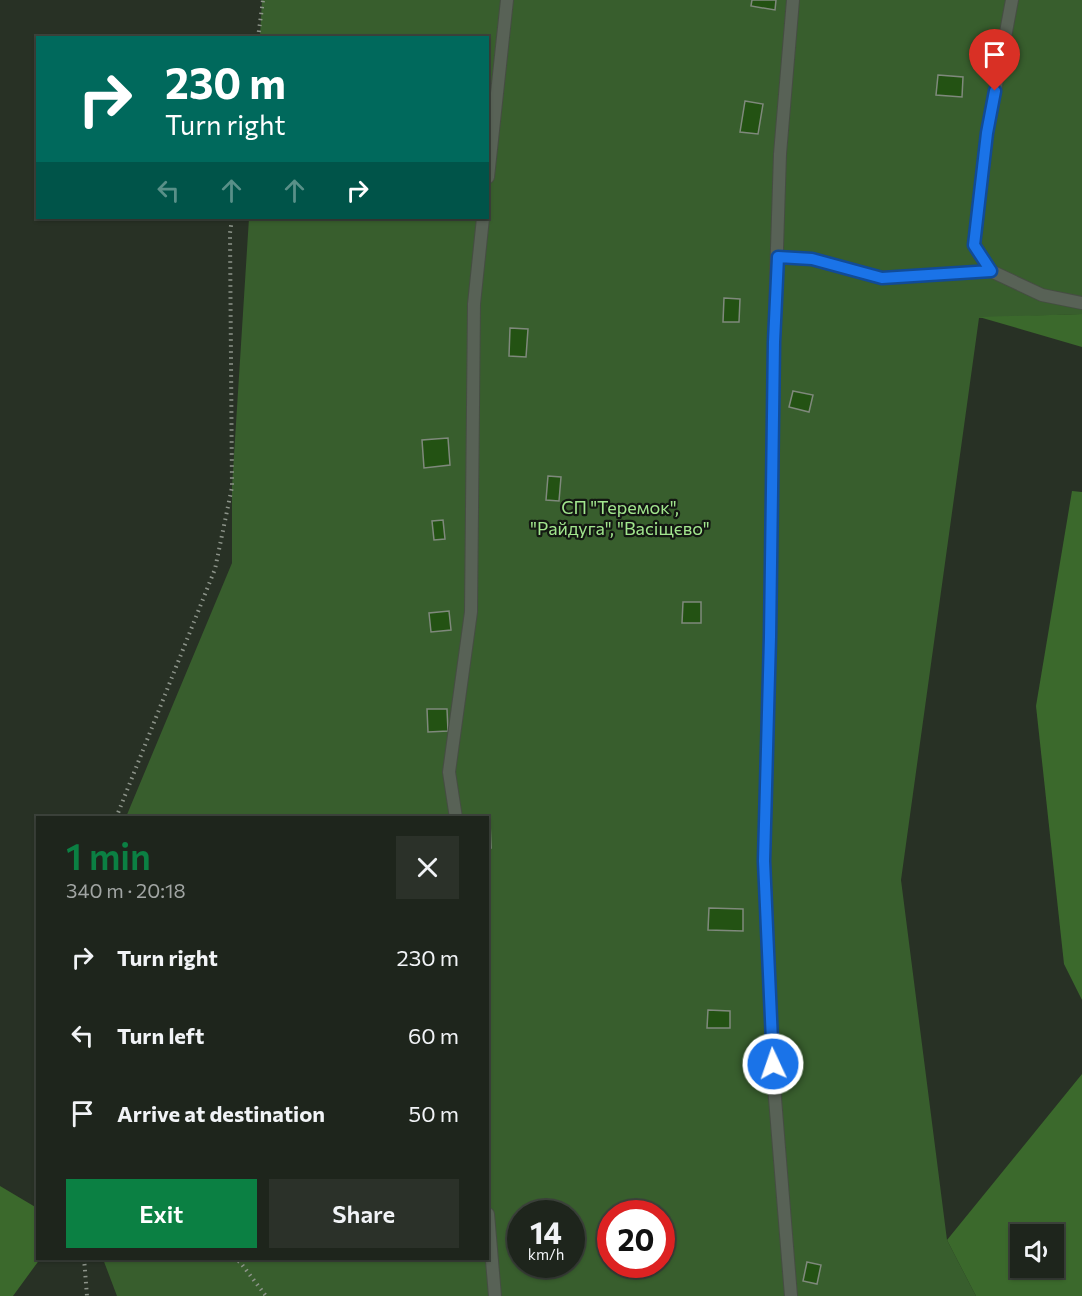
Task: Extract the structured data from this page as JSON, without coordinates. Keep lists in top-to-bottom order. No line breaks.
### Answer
{"parks":["СП \"Теремок\", \"Райдуга\", \"Васіщєво\""],"page":{"turn":["230 m","Turn right"],"heading":["1 min","340 m · 20:18"],"list":[{"name":"Turn right","value":"230 m"},{"name":"Turn left","value":"60 m"},{"name":"Arrive at destination","value":"50 m"}],"buttons":["Exit","Share"],"speed":"14 km/h","limit":"20"}}
